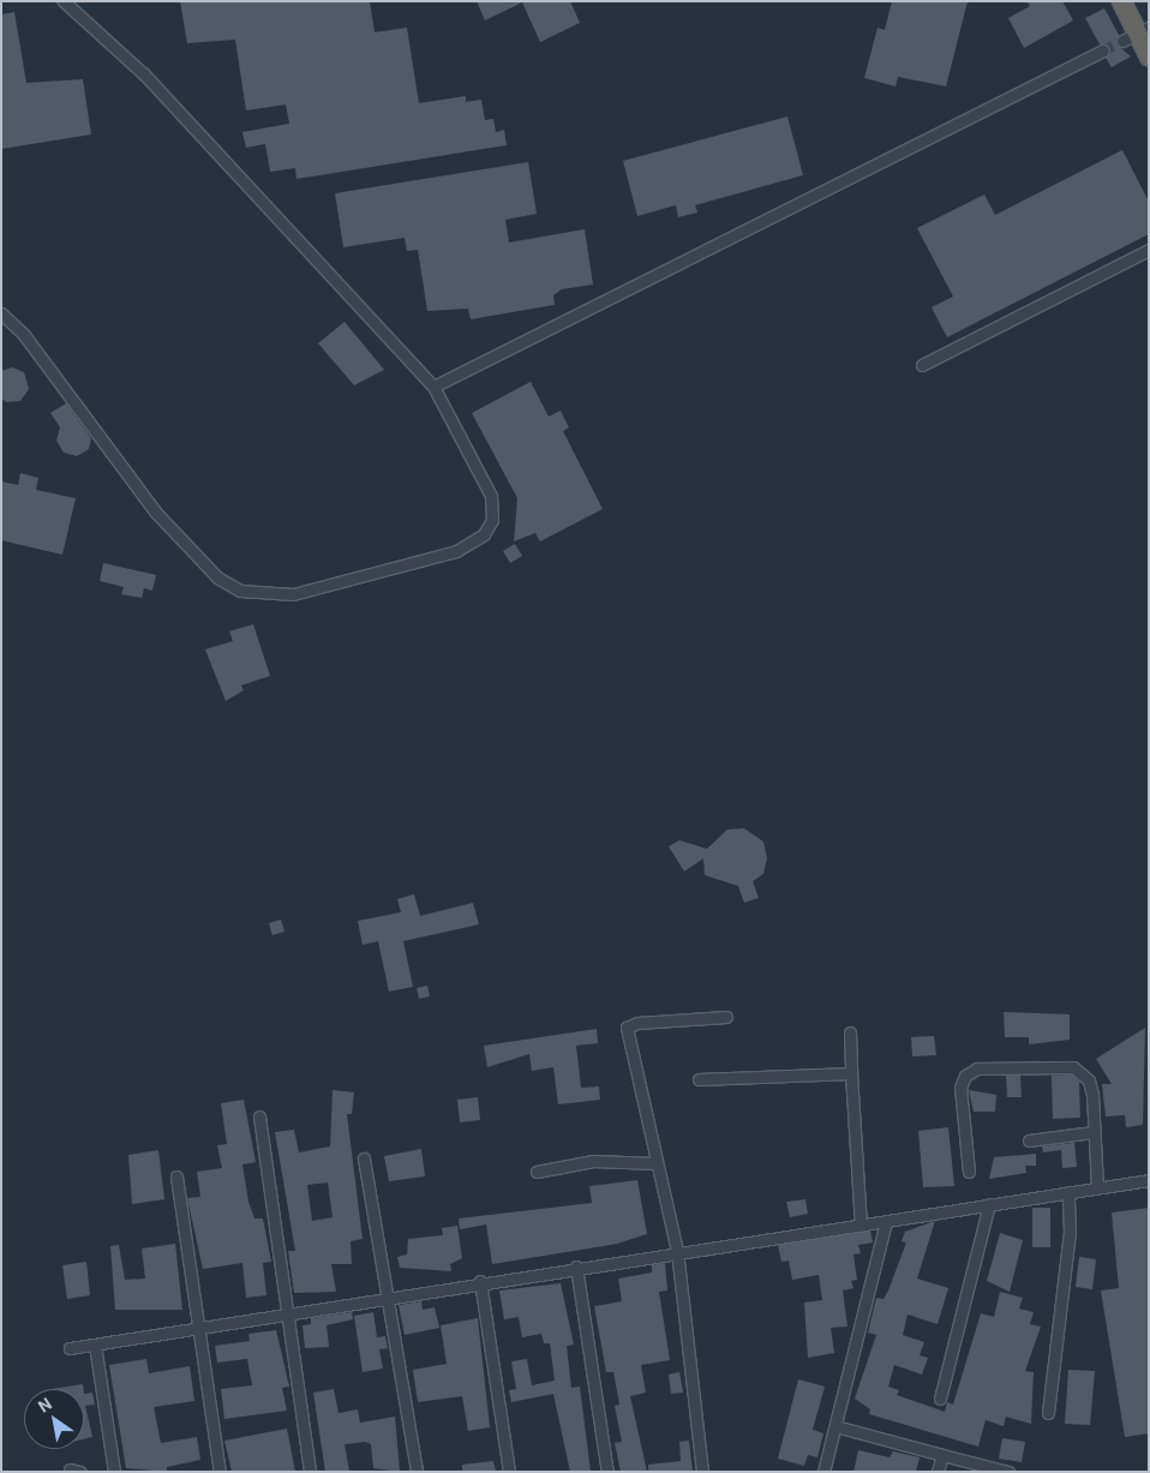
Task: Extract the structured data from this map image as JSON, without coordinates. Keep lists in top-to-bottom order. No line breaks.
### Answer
{"north":"top left"}
